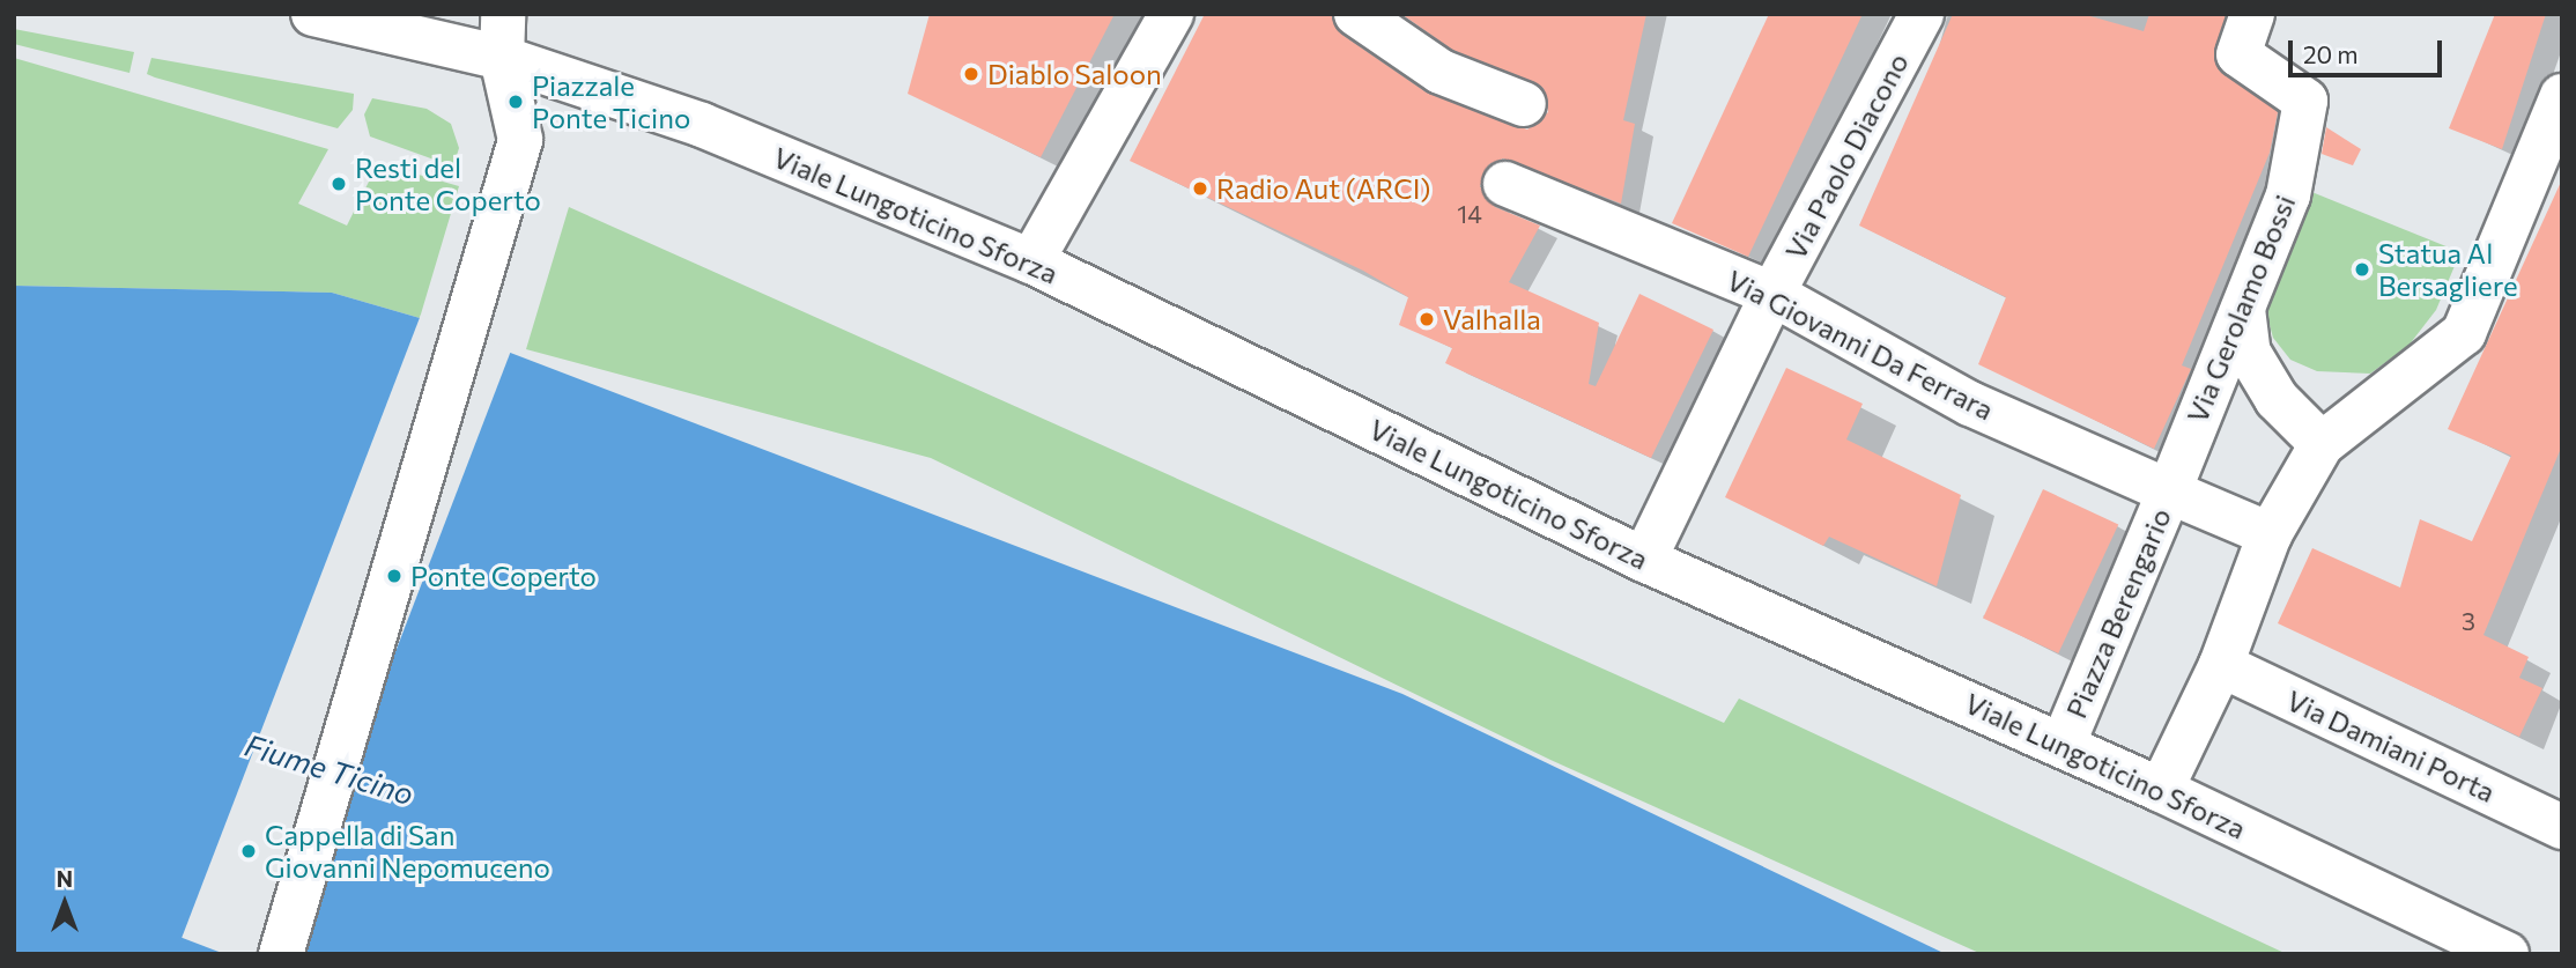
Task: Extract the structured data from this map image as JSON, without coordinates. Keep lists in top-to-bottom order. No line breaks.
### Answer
{"streets":{"street":["Via Paolo Diacono","Viale Lungoticino Sforza","Via Gerolamo Bossi","Via Giovanni Da Ferrara","Piazza Berengario","Via Damiani Porta"]},"crossings":[["Via Paolo Diacono","Viale Lungoticino Sforza"],["Via Paolo Diacono","Via Giovanni Da Ferrara"],["Viale Lungoticino Sforza","Piazza Berengario"],["Via Gerolamo Bossi","Via Giovanni Da Ferrara"],["Via Gerolamo Bossi","Piazza Berengario"],["Via Giovanni Da Ferrara","Piazza Berengario"]],"water":["Fiume Ticino"],"places":["Diablo Saloon","Piazzale Ponte Ticino","Resti del Ponte Coperto","Radio Aut (ARCI)","Statua Al Bersagliere","Valhalla","Ponte Coperto","Cappella di San Giovanni Nepomuceno"],"house_numbers":["14","3"],"scale_bar":"20 m","north":"top"}
